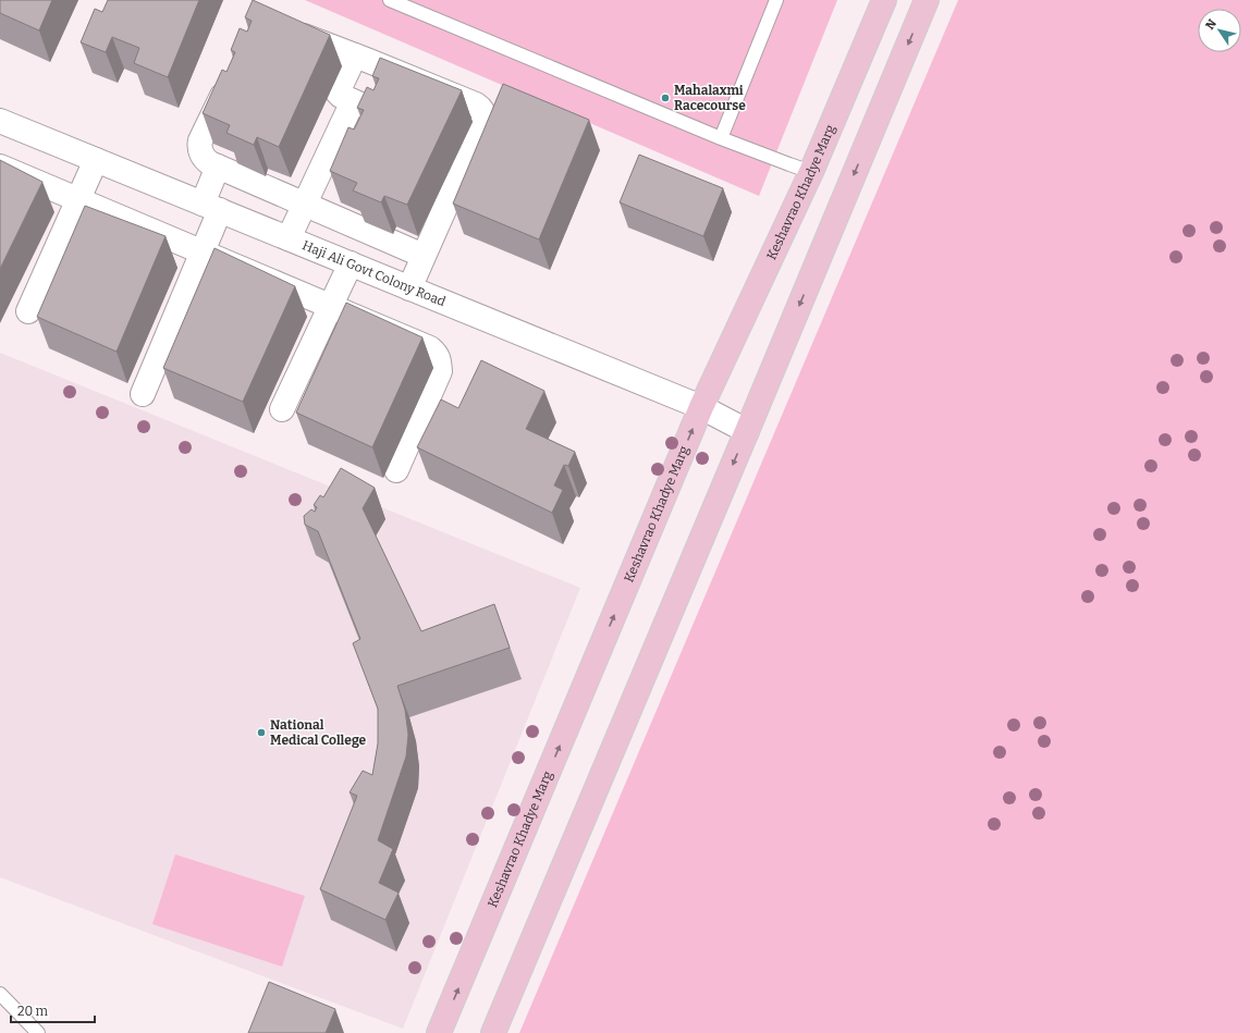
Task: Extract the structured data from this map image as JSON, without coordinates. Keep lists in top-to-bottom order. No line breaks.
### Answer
{"streets":{"main road":["Keshavrao Khadye Marg"],"street":["Haji Ali Govt Colony Road"]},"crossings":[["Keshavrao Khadye Marg","Haji Ali Govt Colony Road"]],"places":["Mahalaxmi Racecourse","National Medical College"],"scale_bar":"20 m","north":"top left"}
